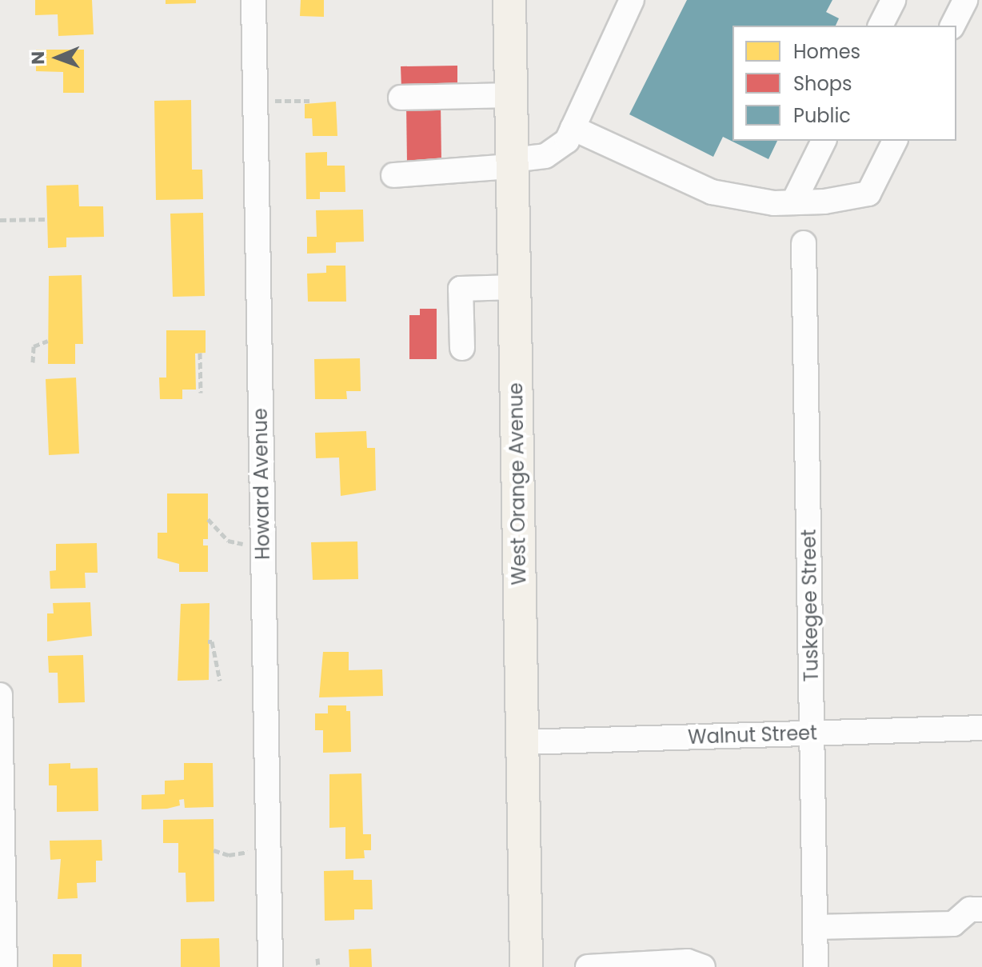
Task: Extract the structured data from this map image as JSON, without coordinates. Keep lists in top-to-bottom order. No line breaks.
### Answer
{"streets":{"main road":["West Orange Avenue"],"street":["Howard Avenue","Tuskegee Street","Walnut Street"]},"crossings":[["West Orange Avenue","Walnut Street"],["Tuskegee Street","Walnut Street"]],"legend":["Homes","Shops","Public"],"north":"left"}
